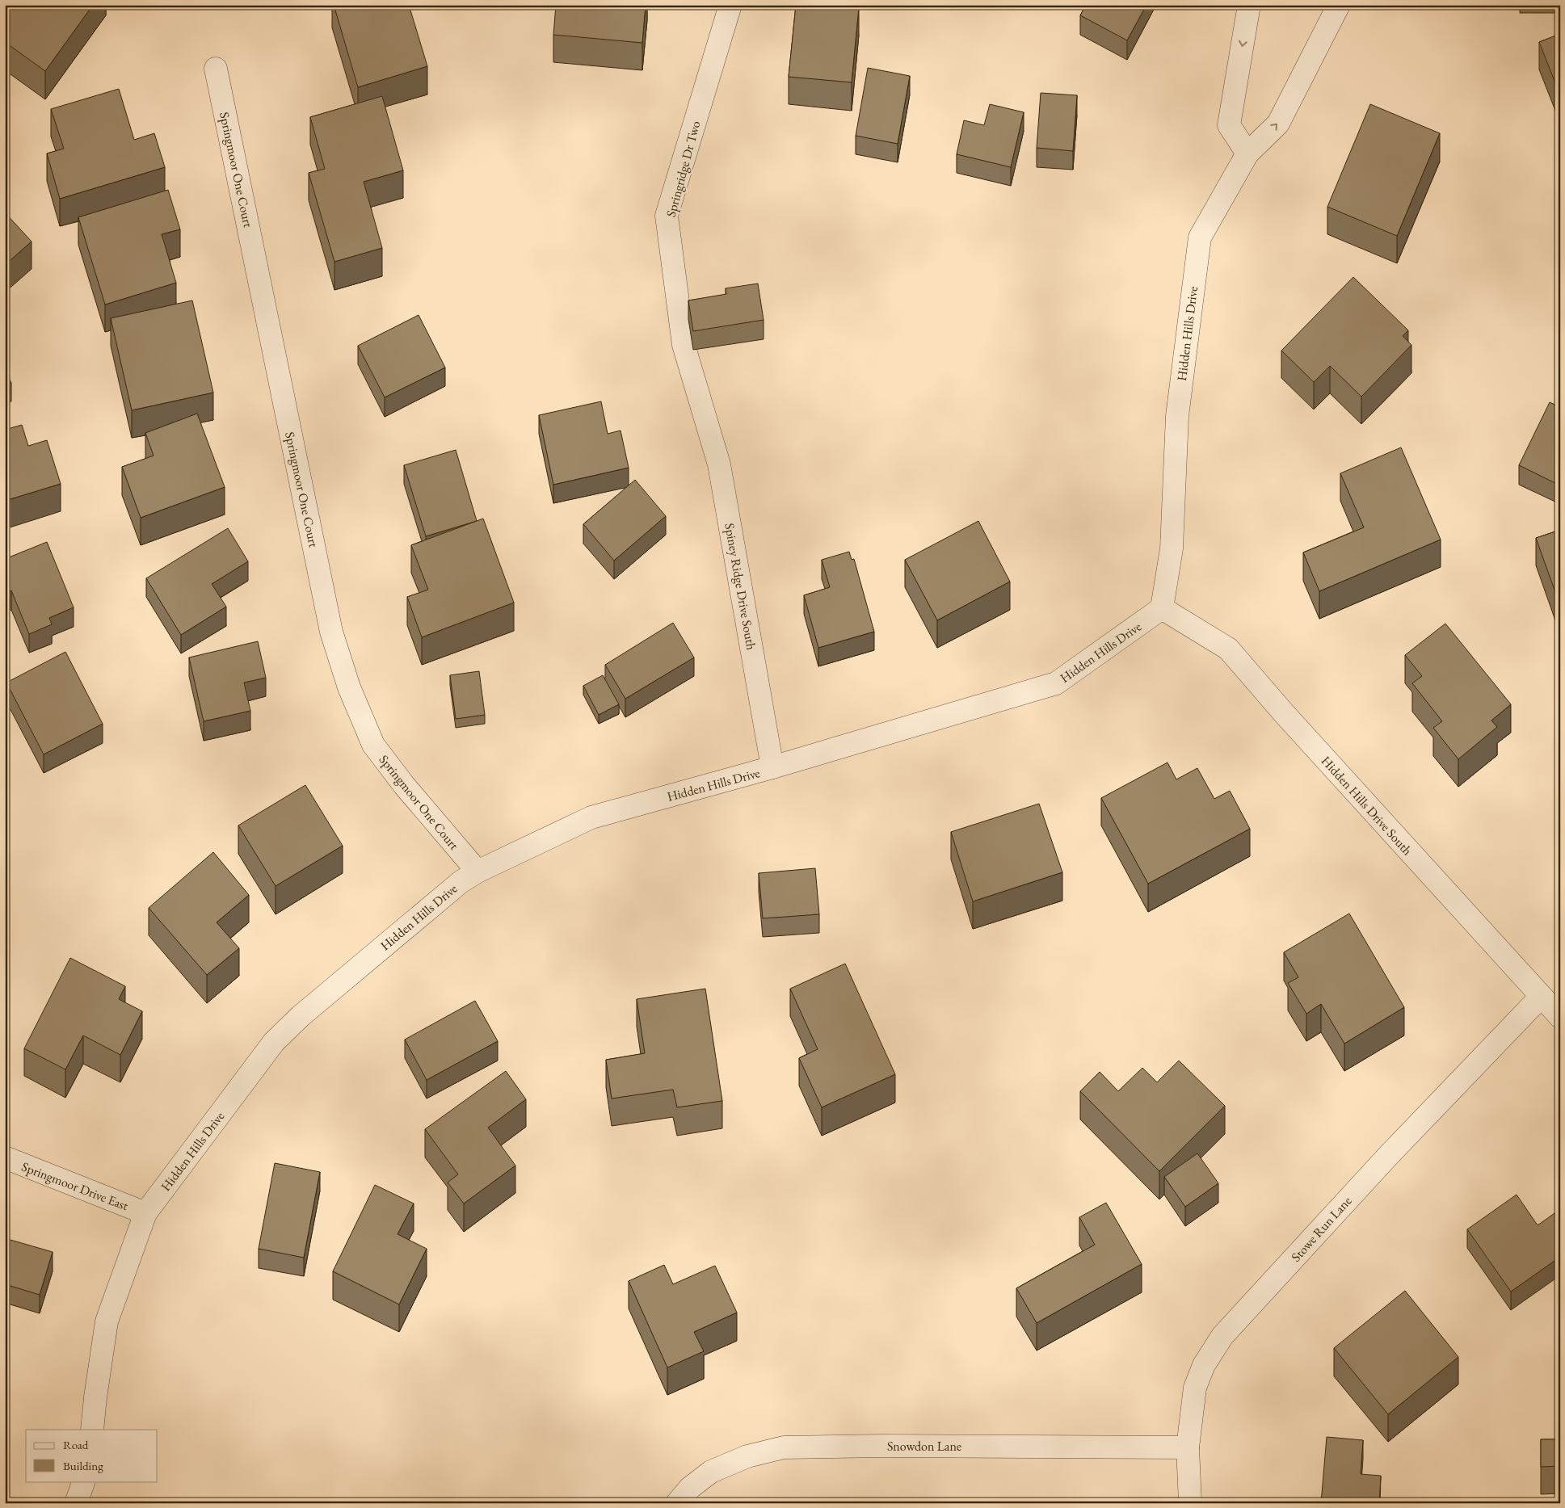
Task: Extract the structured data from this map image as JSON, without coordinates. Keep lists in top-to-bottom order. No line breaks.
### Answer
{"streets":{"street":["Springridge Dr Two","Springmoor One Court","Hidden Hills Drive","Spiney Ridge Drive South","Hidden Hills Drive South","Springmoor Drive East","Stowe Run Lane","Snowdon Lane"]},"crossings":[["Springridge Dr Two","Spiney Ridge Drive South"],["Springmoor One Court","Hidden Hills Drive"],["Hidden Hills Drive","Spiney Ridge Drive South"],["Hidden Hills Drive","Hidden Hills Drive South"],["Hidden Hills Drive","Springmoor Drive East"],["Hidden Hills Drive South","Stowe Run Lane"],["Stowe Run Lane","Snowdon Lane"]],"legend":["Road","Building"]}
